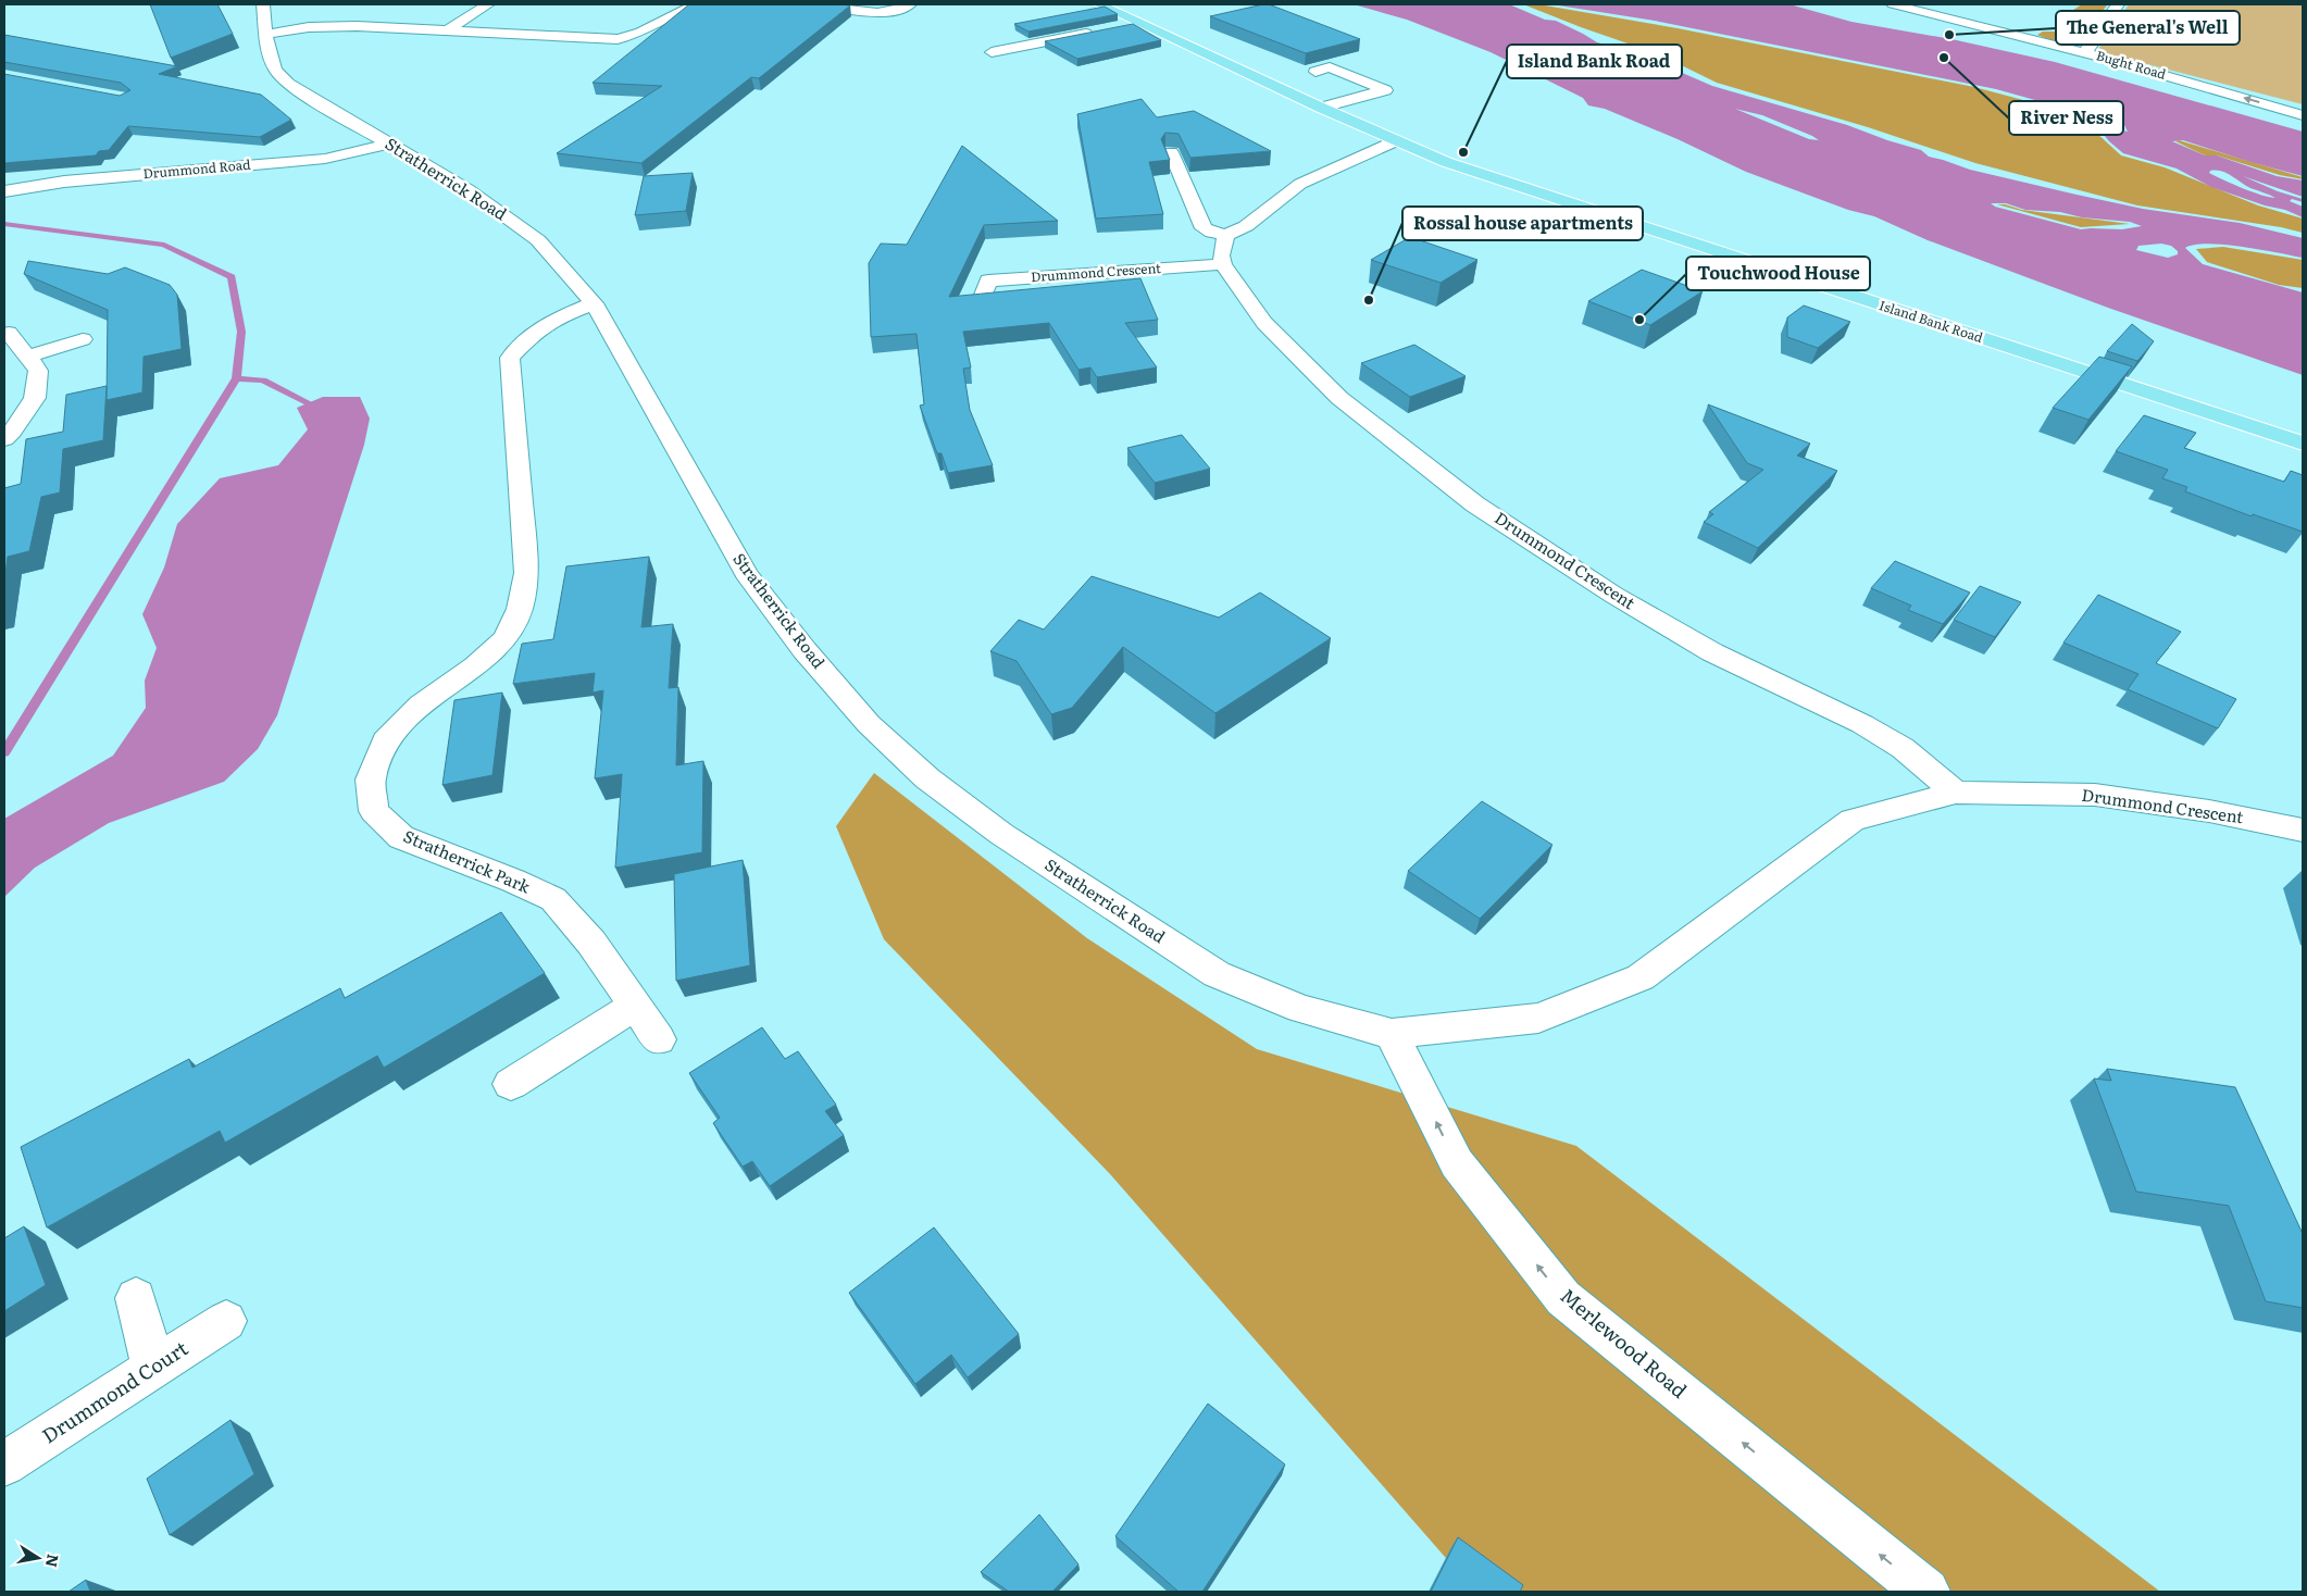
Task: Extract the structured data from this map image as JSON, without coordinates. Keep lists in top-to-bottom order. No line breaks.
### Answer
{"streets":{"main road":["Island Bank Road"],"street":["Bught Road","Drummond Road","Stratherrick Road","Drummond Crescent","Stratherrick Park","Merlewood Road","Drummond Court"]},"crossings":[["Drummond Road","Stratherrick Road"],["Stratherrick Road","Drummond Crescent"],["Stratherrick Road","Stratherrick Park"],["Stratherrick Road","Merlewood Road"],["Drummond Crescent","Merlewood Road"]],"one_way":["Bught Road","Merlewood Road"],"places":["The General's Well","River Ness","Island Bank Road","Rossal house apartments","Touchwood House"],"north":"right"}
